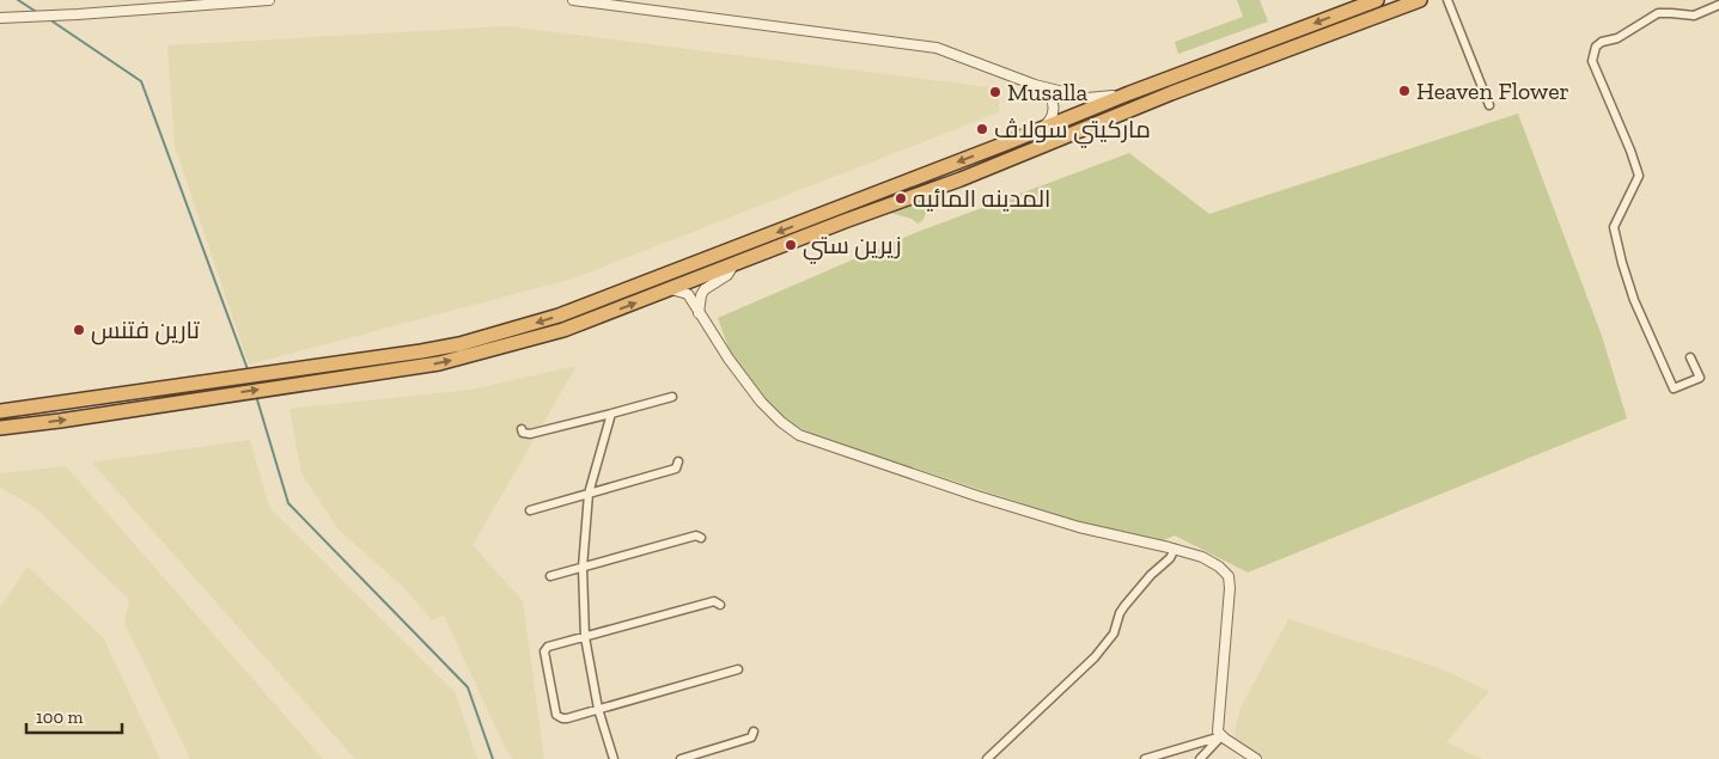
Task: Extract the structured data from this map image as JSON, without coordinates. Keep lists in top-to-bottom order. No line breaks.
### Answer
{"places":["Heaven Flower","Musalla","ماركيتي سولاڤ","المدينه المائيه","زيرين ستي","تارين فتنس"],"scale_bar":"100 m"}
